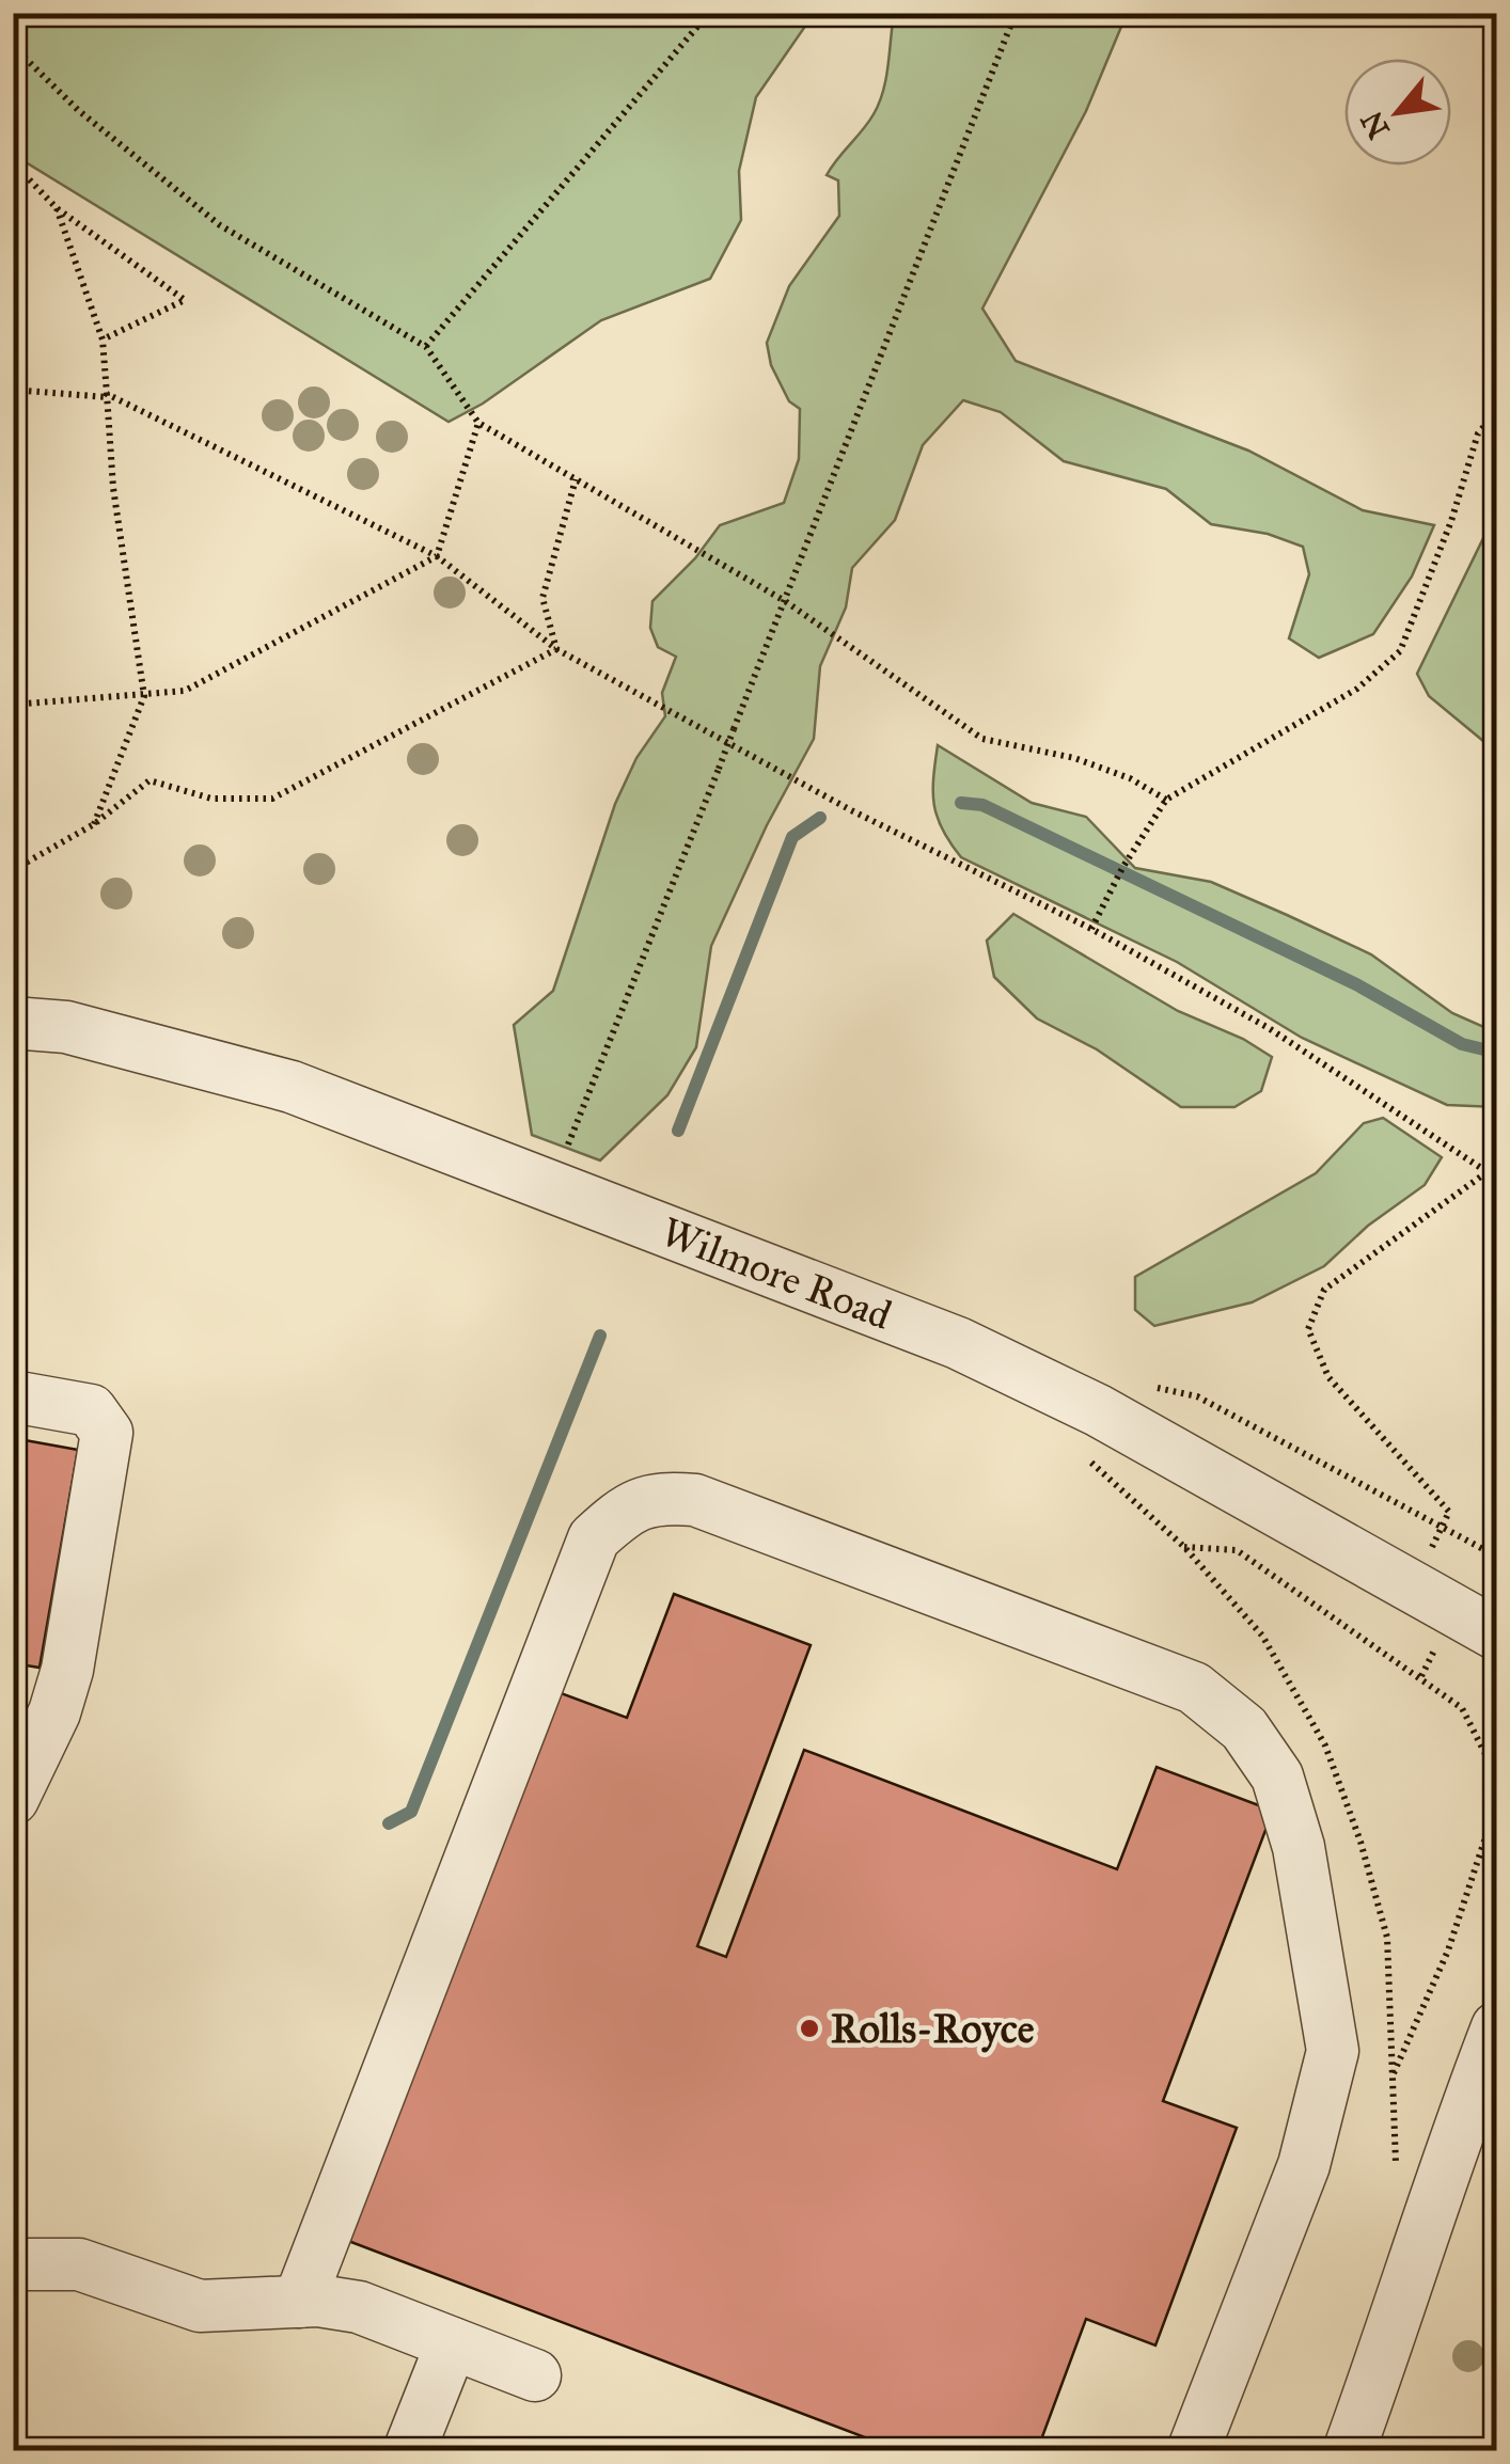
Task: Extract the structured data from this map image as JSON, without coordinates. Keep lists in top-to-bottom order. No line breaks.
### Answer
{"streets":{"street":["Wilmore Road"]},"places":["Rolls-Royce"],"north":"bottom left"}
